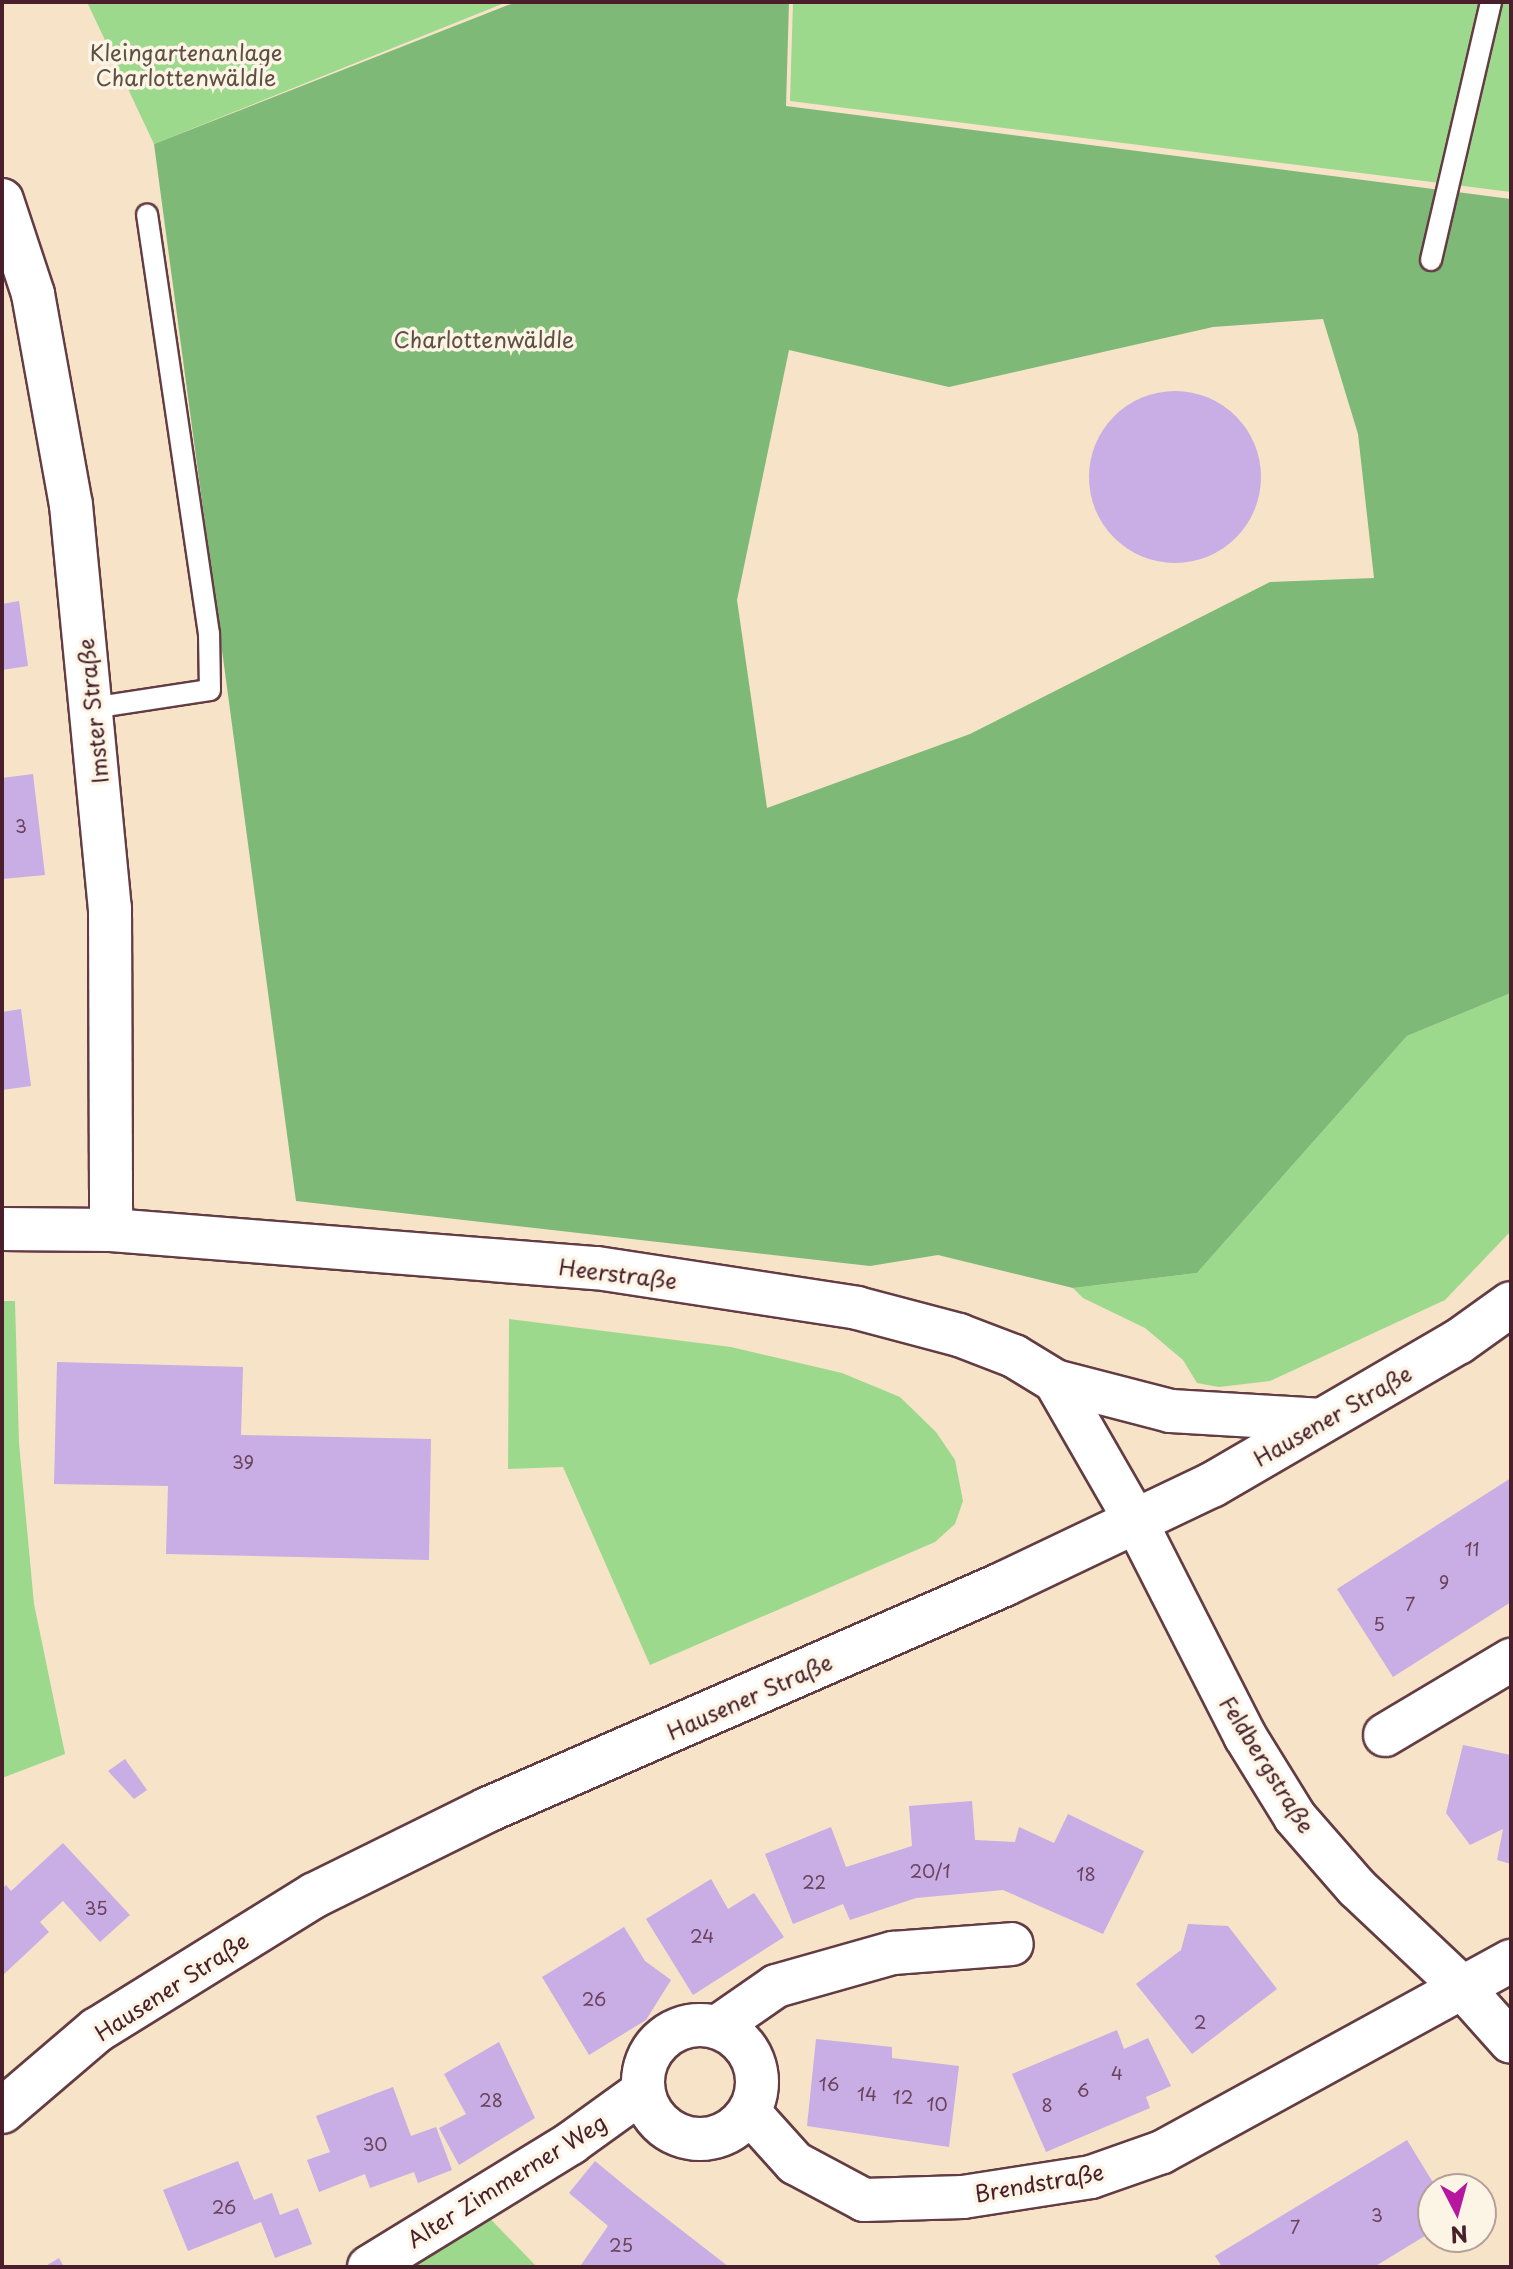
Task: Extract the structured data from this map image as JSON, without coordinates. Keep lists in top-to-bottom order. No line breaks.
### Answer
{"streets":{"main road":["Hausener Straße"],"street":["Imster Straße","Heerstraße","Feldbergstraße","Alter Zimmerner Weg","Brendstraße"]},"crossings":[["Imster Straße","Heerstraße"],["Heerstraße","Hausener Straße"],["Heerstraße","Feldbergstraße"],["Hausener Straße","Feldbergstraße"],["Feldbergstraße","Brendstraße"],["Alter Zimmerner Weg","Brendstraße"]],"parks":["Kleingartenanlage Charlottenwäldle","Charlottenwäldle"],"house_numbers":["3","39","11","9","7","5","20/1","18","22","35","24","26","2","4","16","6","14","12","28","10","8","30","26","3","7","25"],"north":"bottom"}
